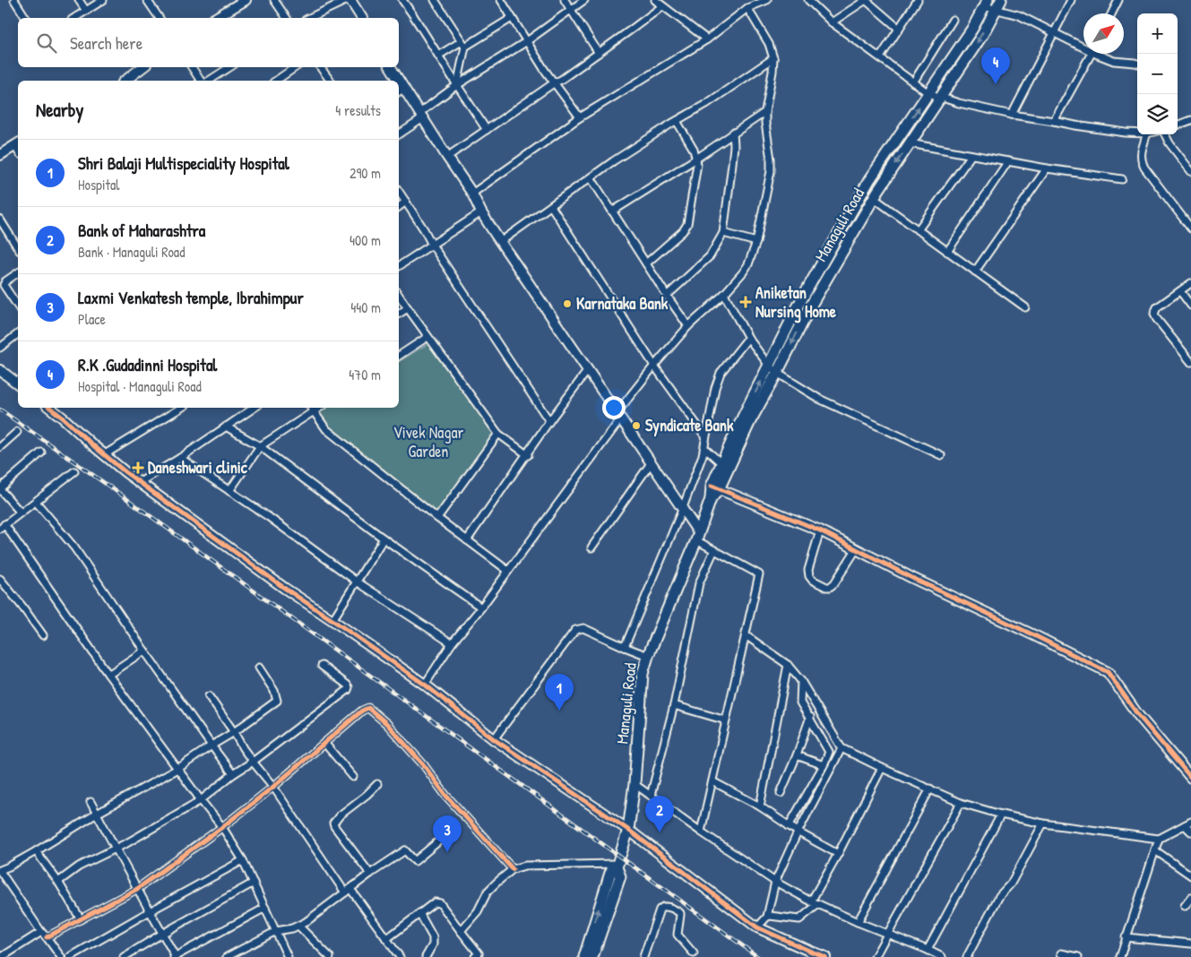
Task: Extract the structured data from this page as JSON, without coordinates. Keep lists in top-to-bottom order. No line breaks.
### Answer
{"streets":{"main road":["Managuli Road"]},"parks":["Vivek Nagar Garden"],"places":{"health":["Aniketan Nursing Home","Daneshwari clinic"],"other":["Karnataka Bank","Syndicate Bank"]},"north":"top right","page":{"map_buttons":["+","−"],"search":"Search here","pins":["4","1","2","3"],"heading":["Nearby","4 results"],"list":[{"mark":"1","name":"Shri Balaji Multispeciality Hospital","note":"Hospital","value":"290 m"},{"mark":"2","name":"Bank of Maharashtra","note":"Bank · Managuli Road","value":"400 m"},{"mark":"3","name":"Laxmi Venkatesh temple, Ibrahimpur","note":"Place","value":"440 m"},{"mark":"4","name":"R.K .Gudadinni Hospital","note":"Hospital · Managuli Road","value":"470 m"}]}}
